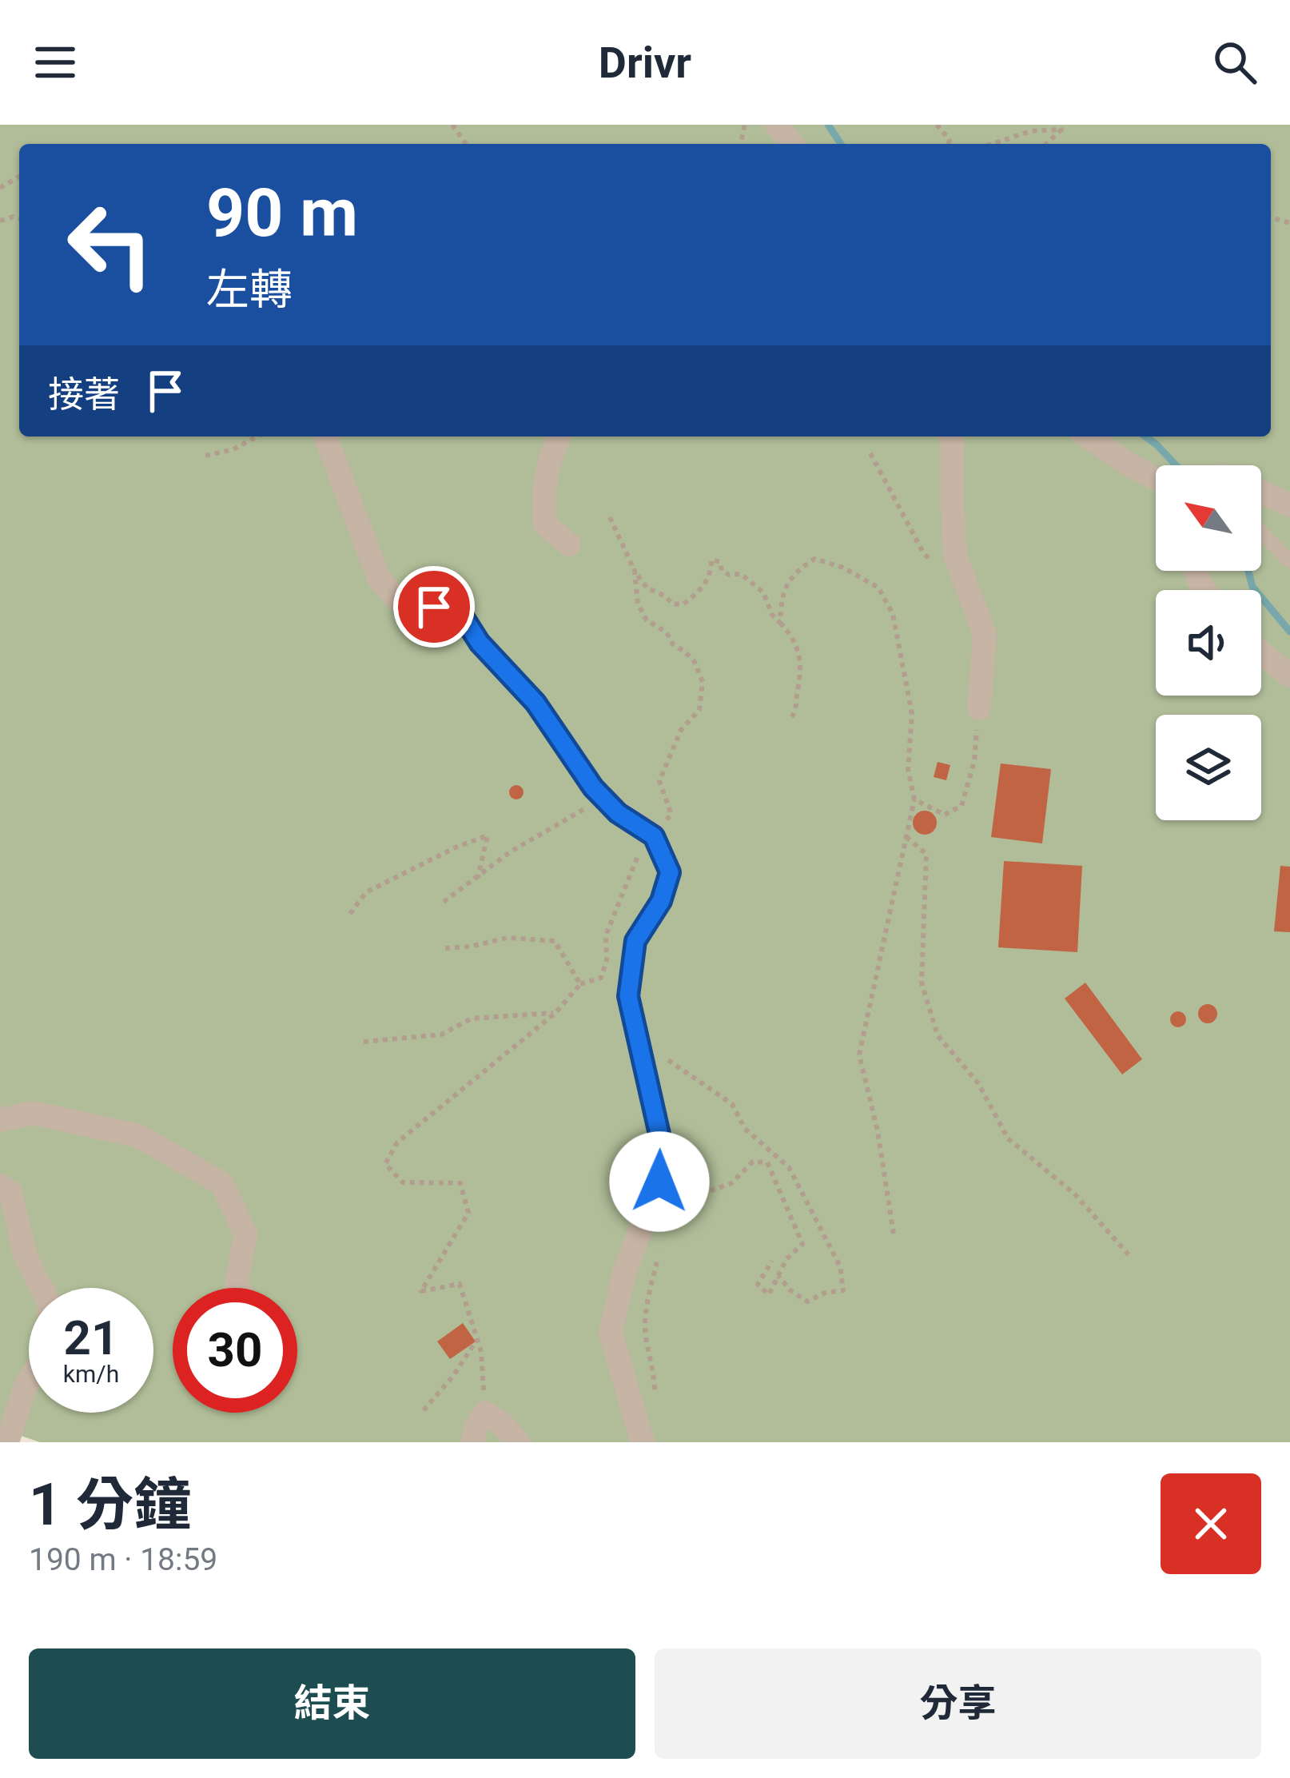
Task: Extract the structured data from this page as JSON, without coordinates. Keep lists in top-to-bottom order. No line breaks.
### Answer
{"north":"top left","page":{"header":"Drivr","turn":["90 m","左轉"],"then":"接著","speed":"21 km/h","limit":"30","heading":["1 分鐘","190 m · 18:59"],"buttons":["結束","分享"]}}
